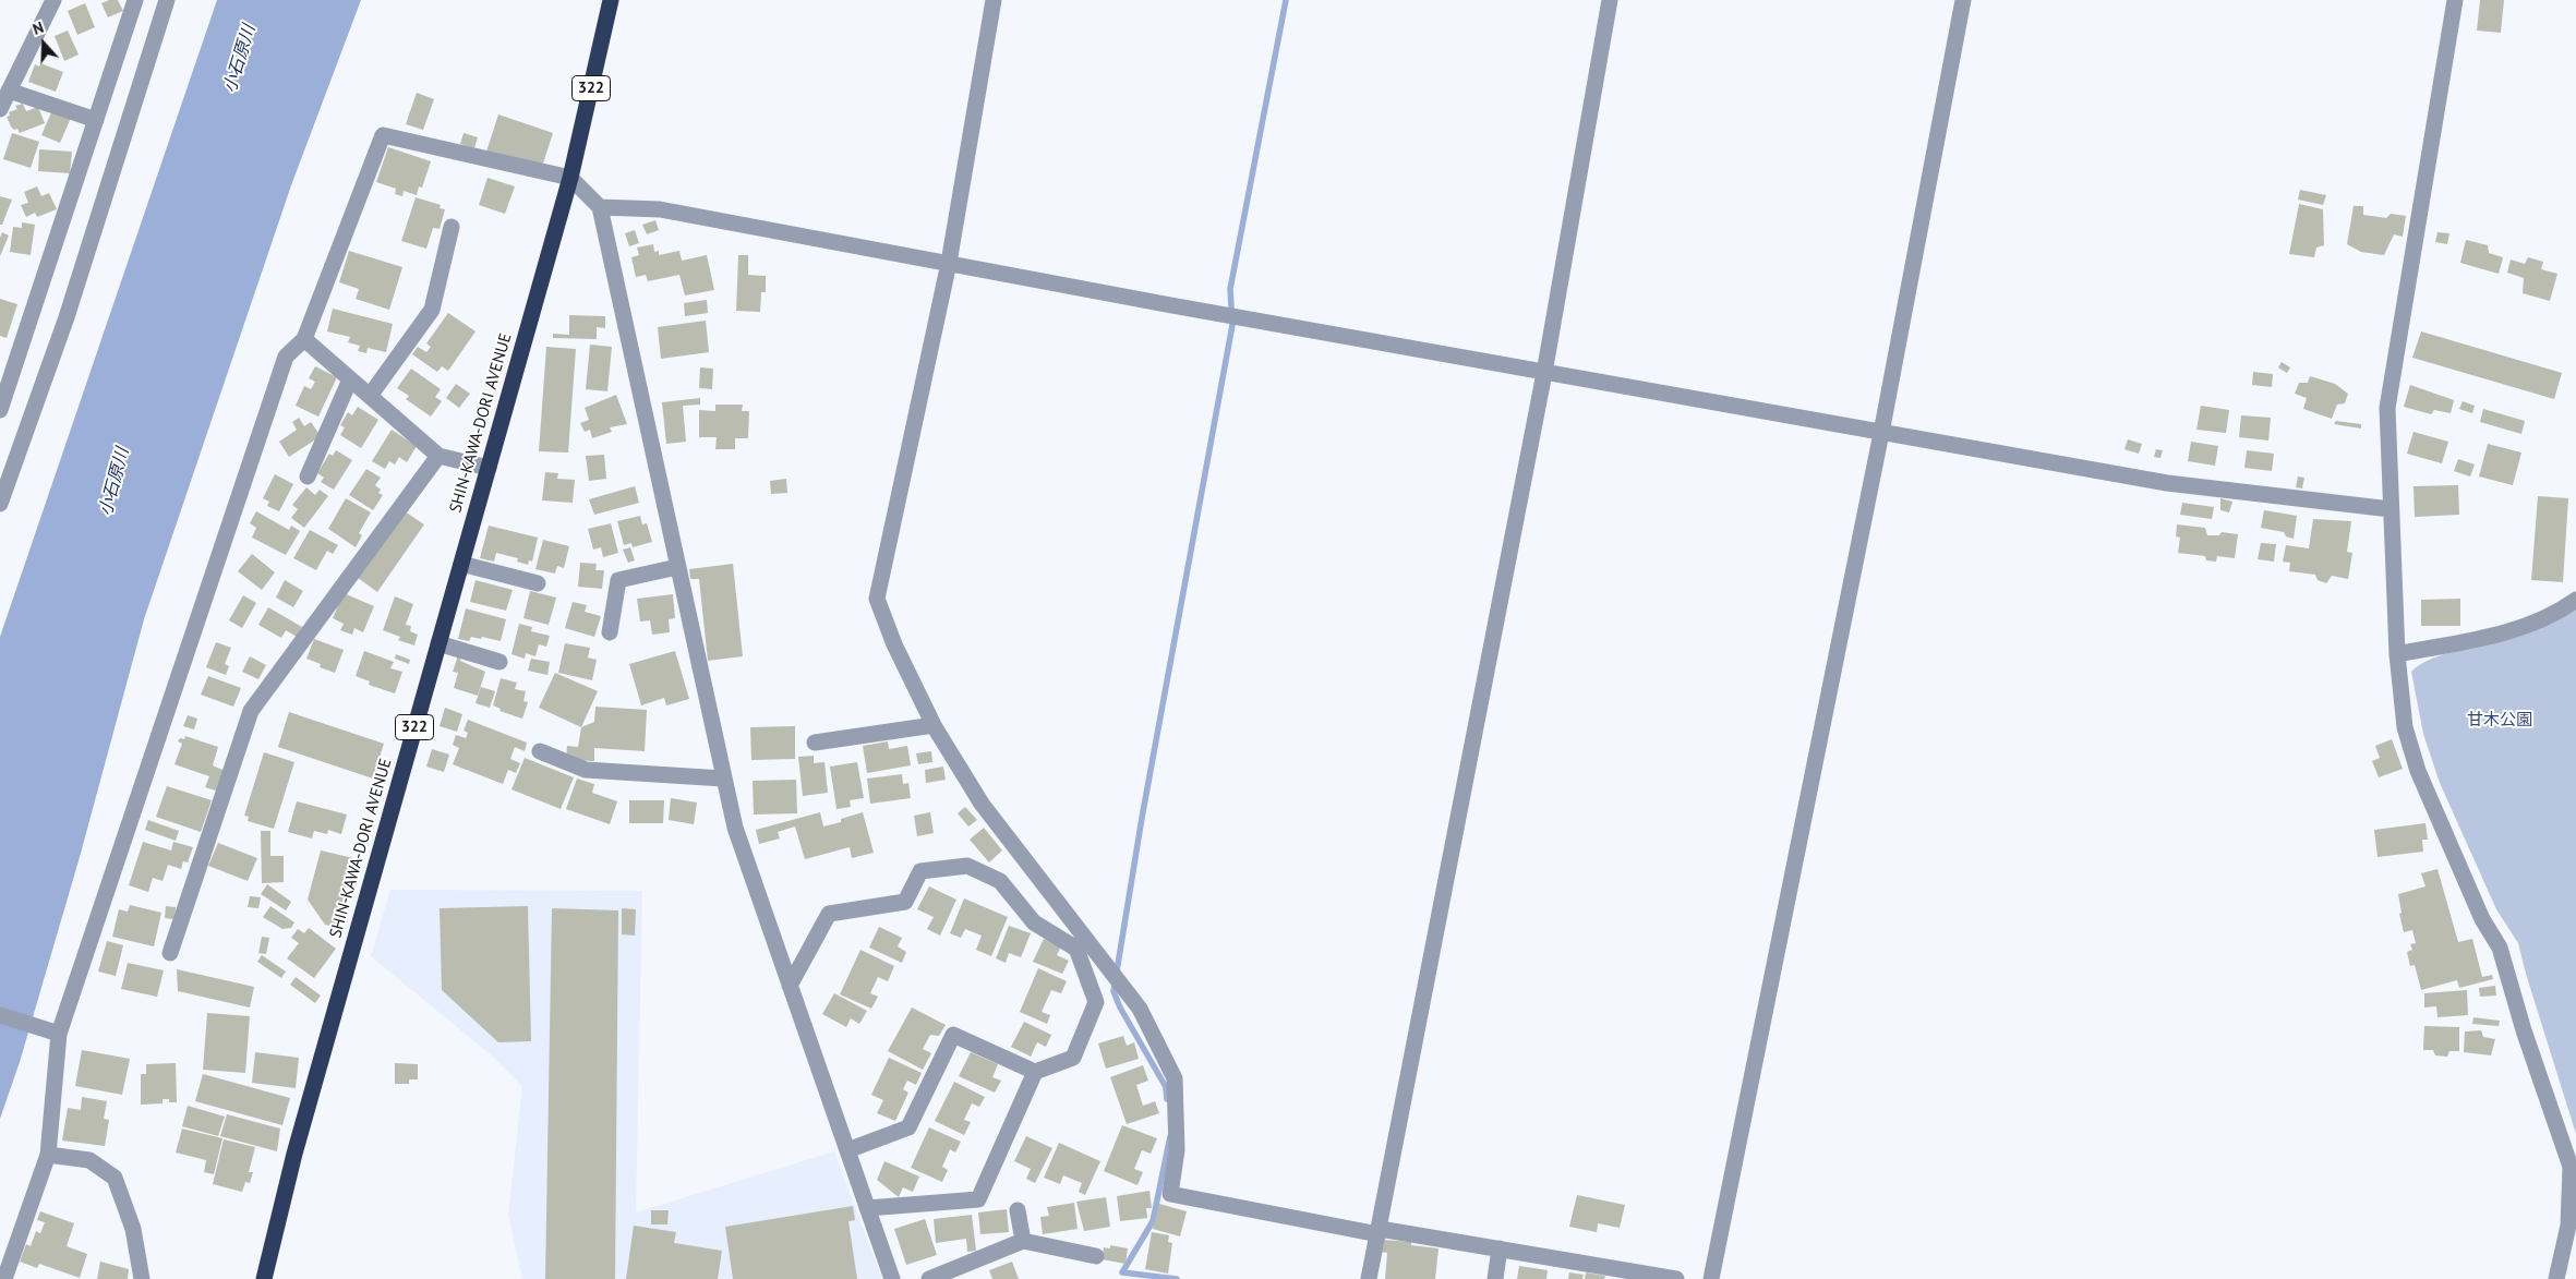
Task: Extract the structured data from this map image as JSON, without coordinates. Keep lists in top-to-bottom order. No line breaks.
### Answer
{"streets":{"highway":["322","SHIN-KAWA-DORI AVENUE"]},"crossings":[["322","SHIN-KAWA-DORI AVENUE"]],"water":["小石原川"],"parks":["甘木公園"],"north":"top"}
